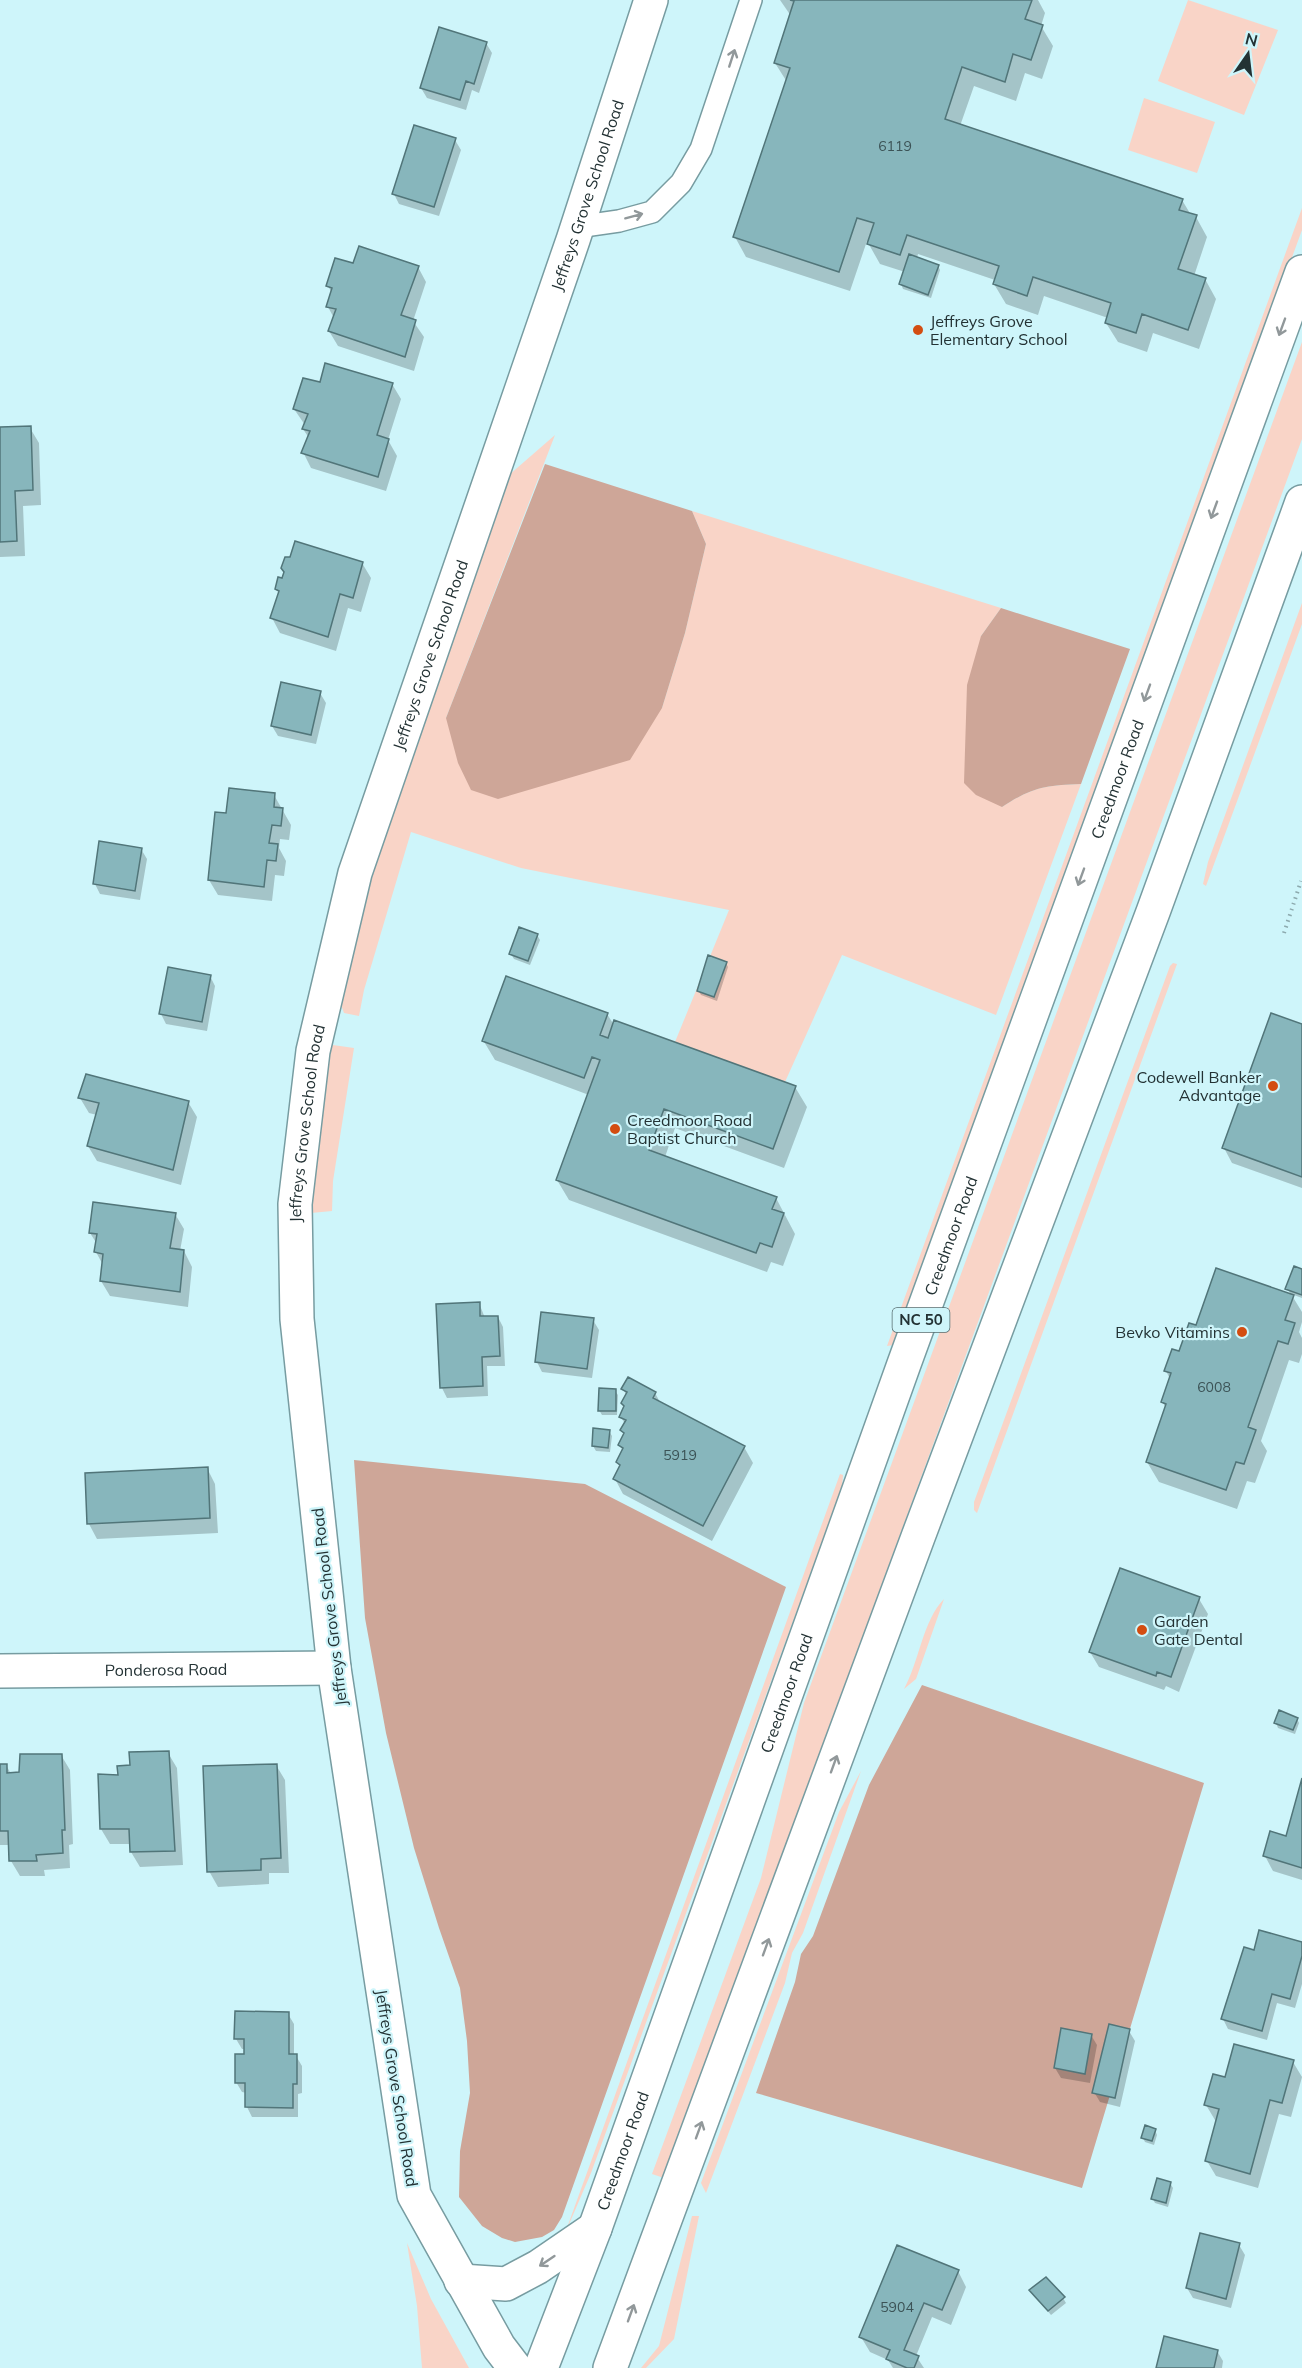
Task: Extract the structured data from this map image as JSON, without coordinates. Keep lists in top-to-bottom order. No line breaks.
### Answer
{"streets":{"main road":["Jeffreys Grove School Road","Creedmoor Road","NC 50","Ponderosa Road"]},"crossings":[["Jeffreys Grove School Road","Ponderosa Road"]],"places":["Jeffreys Grove Elementary School","Codewell Banker Advantage","Creedmoor Road Baptist Church","Bevko Vitamins","Garden Gate Dental"],"house_numbers":["6119","6008","5919","5904"],"north":"top"}
